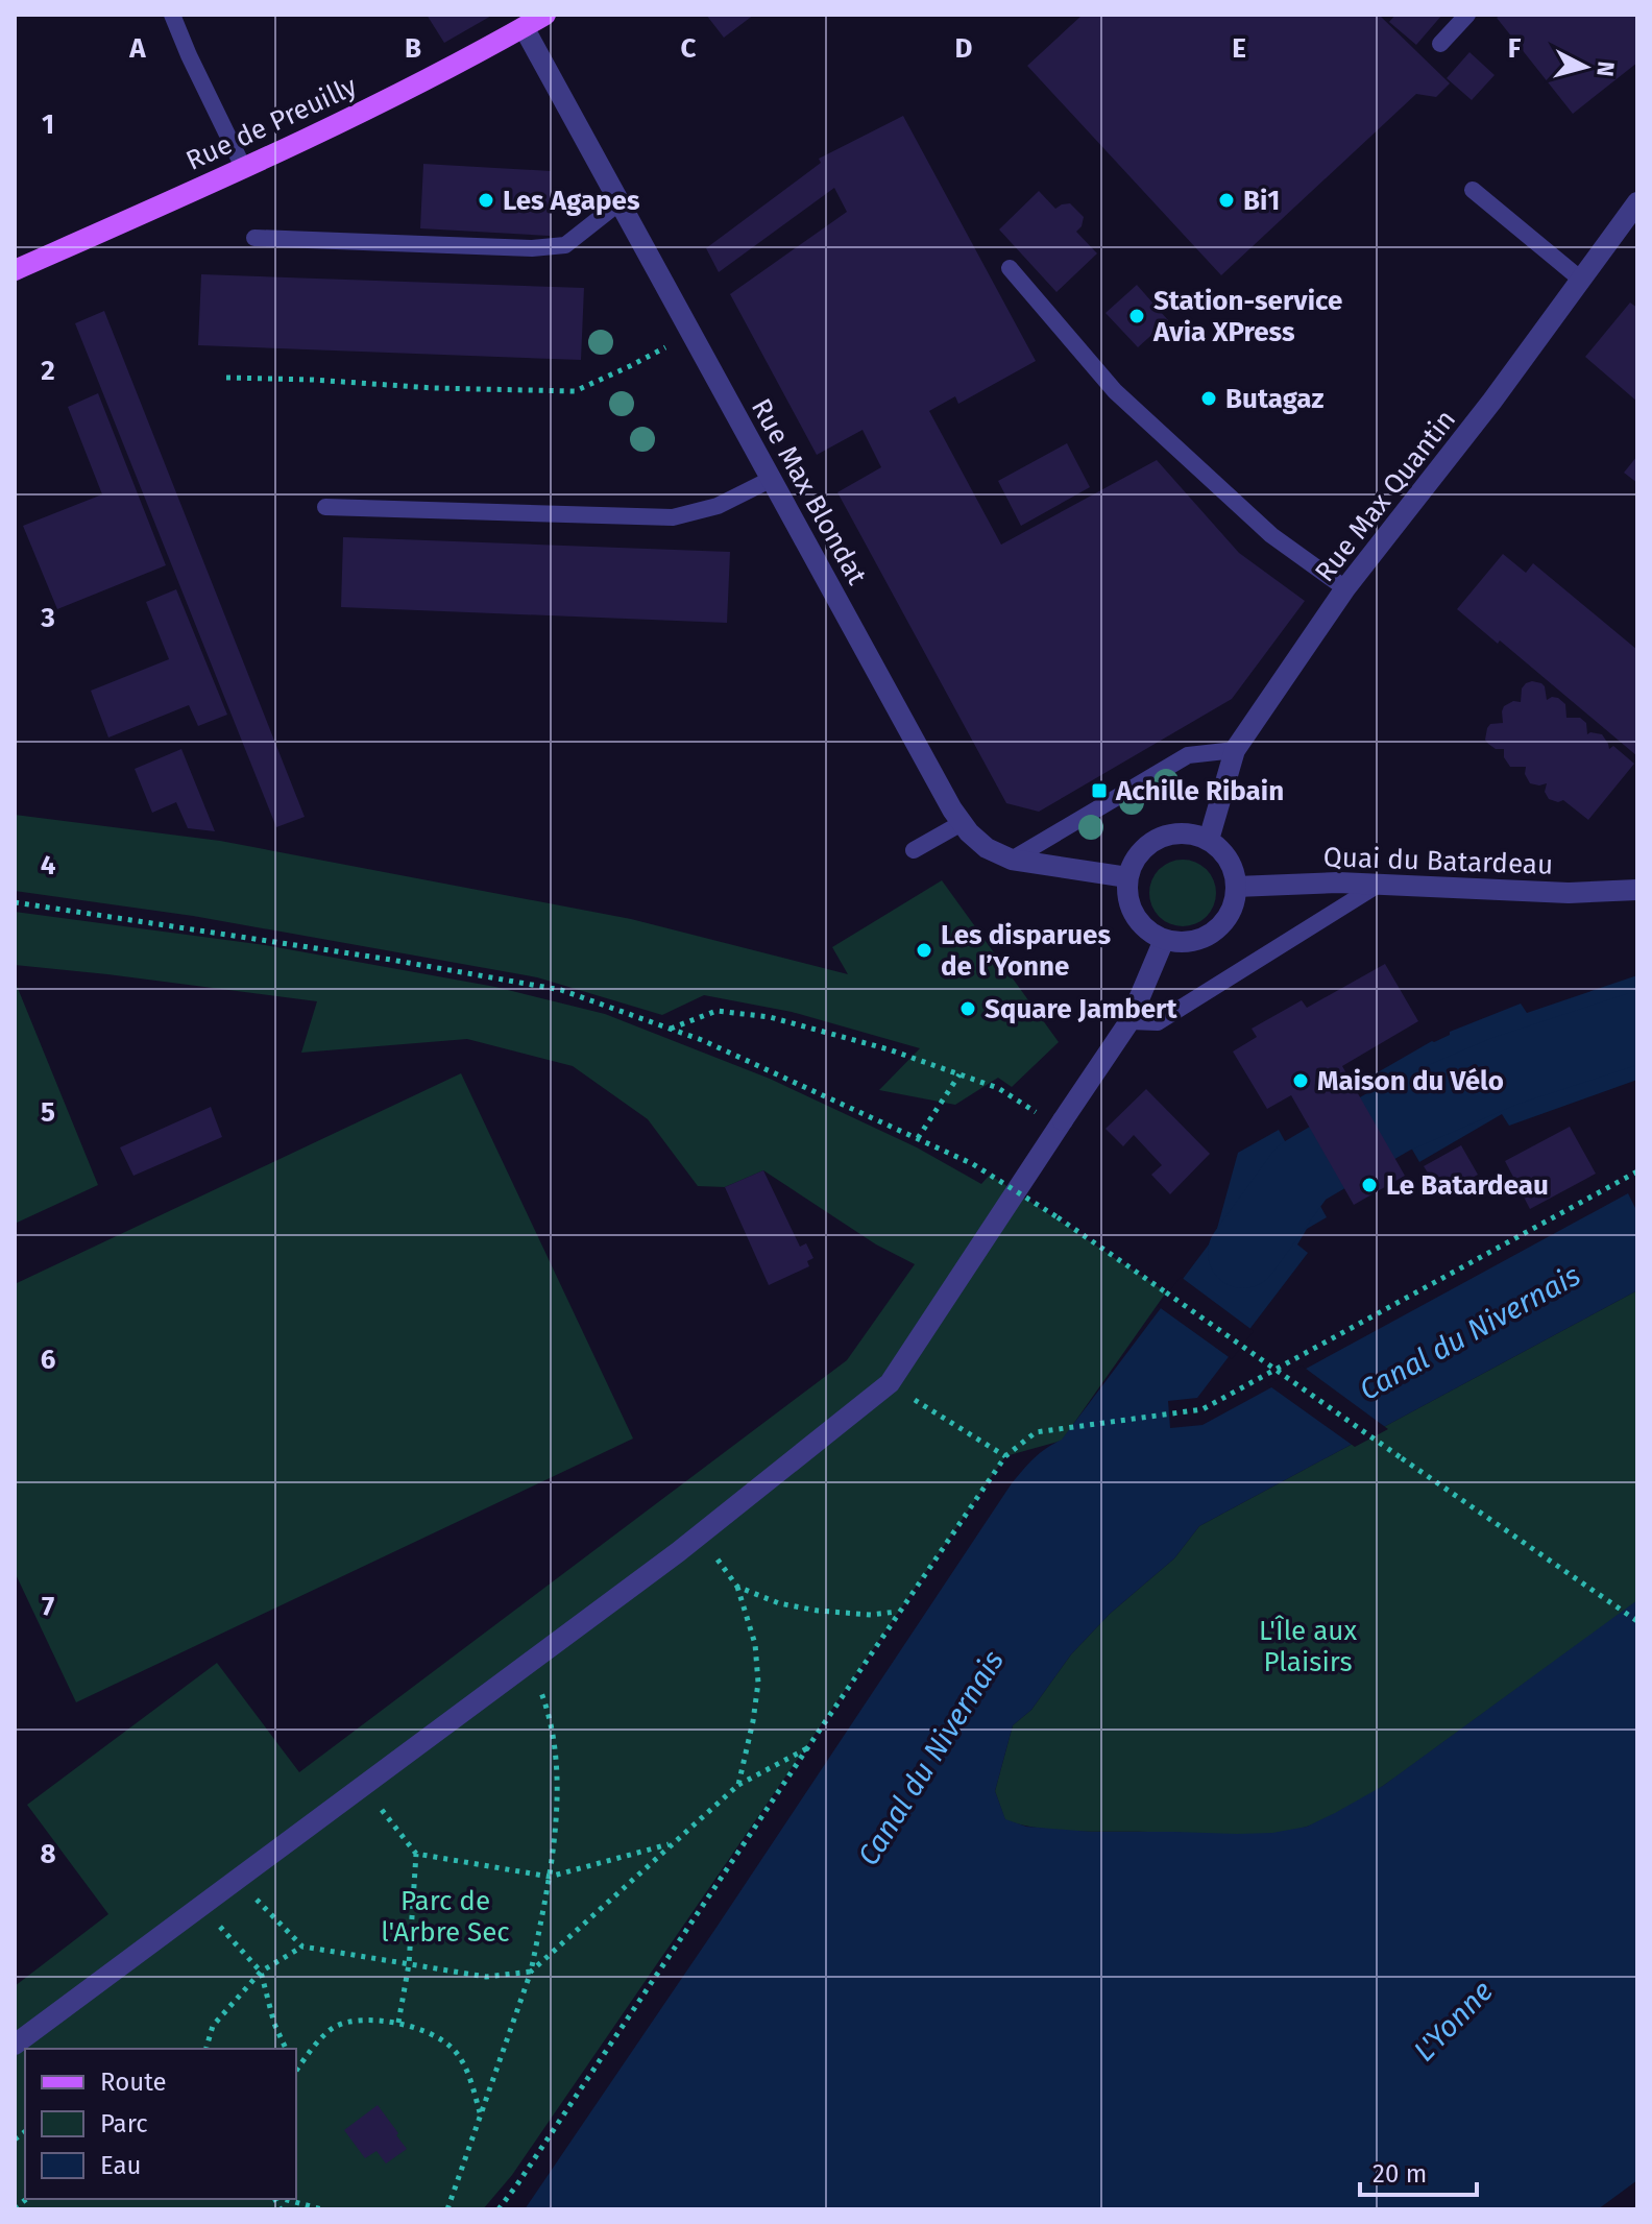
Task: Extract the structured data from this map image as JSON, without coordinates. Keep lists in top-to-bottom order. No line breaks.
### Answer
{"streets":{"main road":["Rue de Preuilly"],"street":["Rue Max Blondat","Rue Max Quantin","Quai du Batardeau"]},"crossings":[["Rue de Preuilly","Rue Max Blondat"],["Rue Max Blondat","Rue Max Quantin"],["Rue Max Blondat","Quai du Batardeau"],["Rue Max Quantin","Quai du Batardeau"]],"water":["Canal du Nivernais","L'Yonne"],"parks":["L'Île aux Plaisirs","Parc de l'Arbre Sec"],"places":{"other":["Les Agapes","Bi1","Station-service Avia XPress","Butagaz","Les disparues de l’Yonne","Square Jambert","Maison du Vélo","Le Batardeau"],"transit":["Achille Ribain"]},"legend":["Route","Parc","Eau"],"scale_bar":"20 m","north":"right","grid":{"columns":["A","B","C","D","E","F"],"rows":["1","2","3","4","5","6","7","8"]}}
